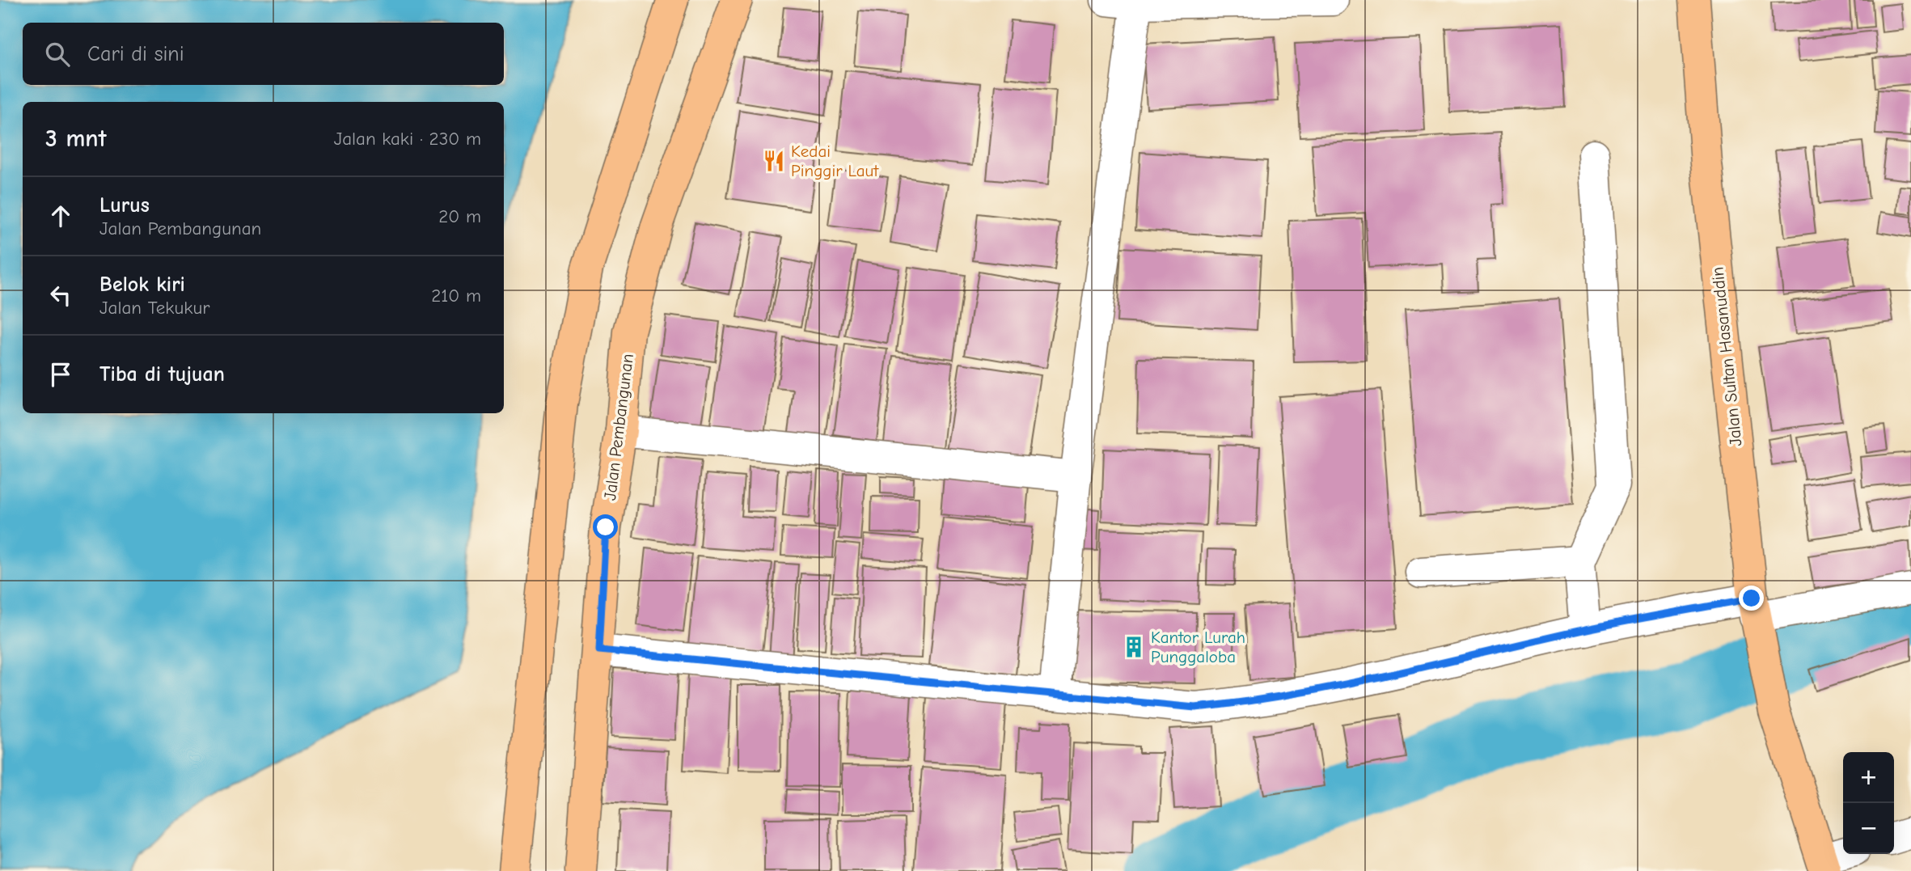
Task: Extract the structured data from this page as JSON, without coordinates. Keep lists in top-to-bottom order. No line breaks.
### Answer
{"streets":{"main road":["Jalan Sultan Hasanuddin","Jalan Pembangunan"]},"places":{"restaurant":["Kedai Pinggir Laut"],"building":["Kantor Lurah Punggaloba"]},"page":{"search":"Cari di sini","heading":["3 mnt","Jalan kaki · 230 m"],"list":[["Lurus","Jalan Pembangunan","20 m"],["Belok kiri","Jalan Tekukur","210 m"],"Tiba di tujuan"],"map_buttons":["+","−"]}}
